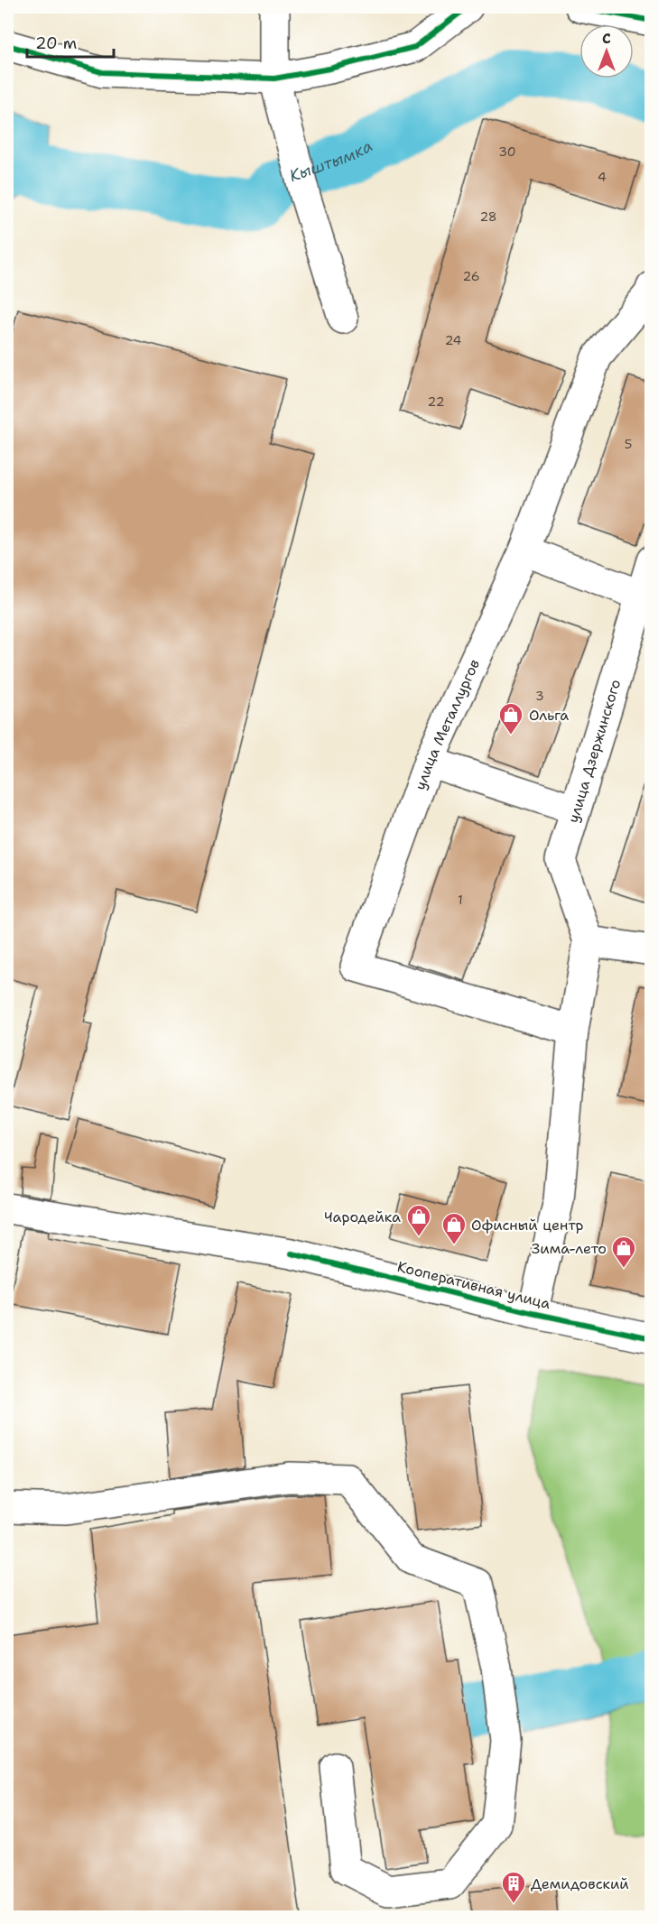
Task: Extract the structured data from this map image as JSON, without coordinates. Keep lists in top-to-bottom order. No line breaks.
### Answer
{"streets":{"street":["улица Металлургов","улица Дзержинского","Кооперативная улица"]},"water":["Кыштымка"],"places":{"shop":["Ольга","Чародейка","Офисный центр","Зима-лето"],"building":["Демидовский"]},"house_numbers":["30","4","28","26","24","22","5","3","1"],"scale_bar":"20 m","north":"top"}
